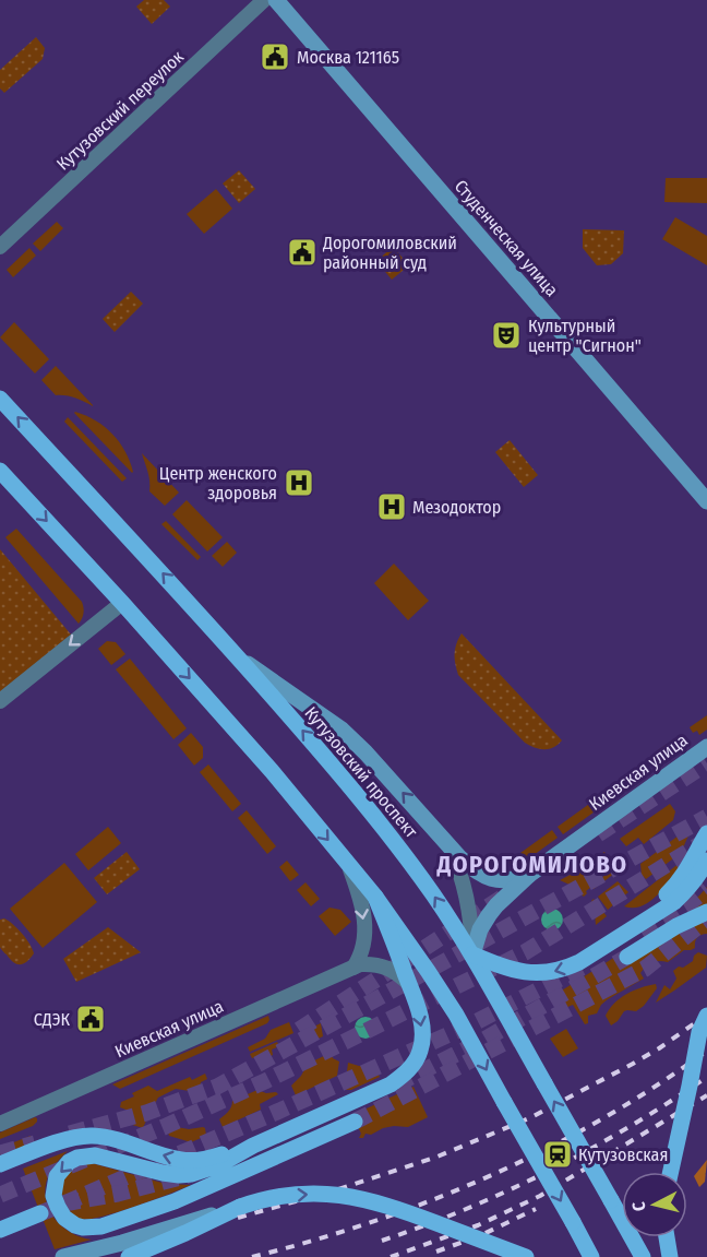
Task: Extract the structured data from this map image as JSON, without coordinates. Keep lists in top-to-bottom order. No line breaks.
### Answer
{"streets":{"main road":["Кутузовский проспект"],"street":["Кутузовский переулок","Студенческая улица","Киевская улица"]},"crossings":[["Кутузовский проспект","Киевская улица"]],"districts":["ДОРОГОМИЛОВО"],"places":{"public building":["Москва 121165","Дорогомиловский районный суд","СДЭК"],"theatre":["Культурный центр \"Сигнон\""],"hospital":["Центр женского здоровья","Мезодоктор"],"station":["Кутузовская"]},"north":"left"}
